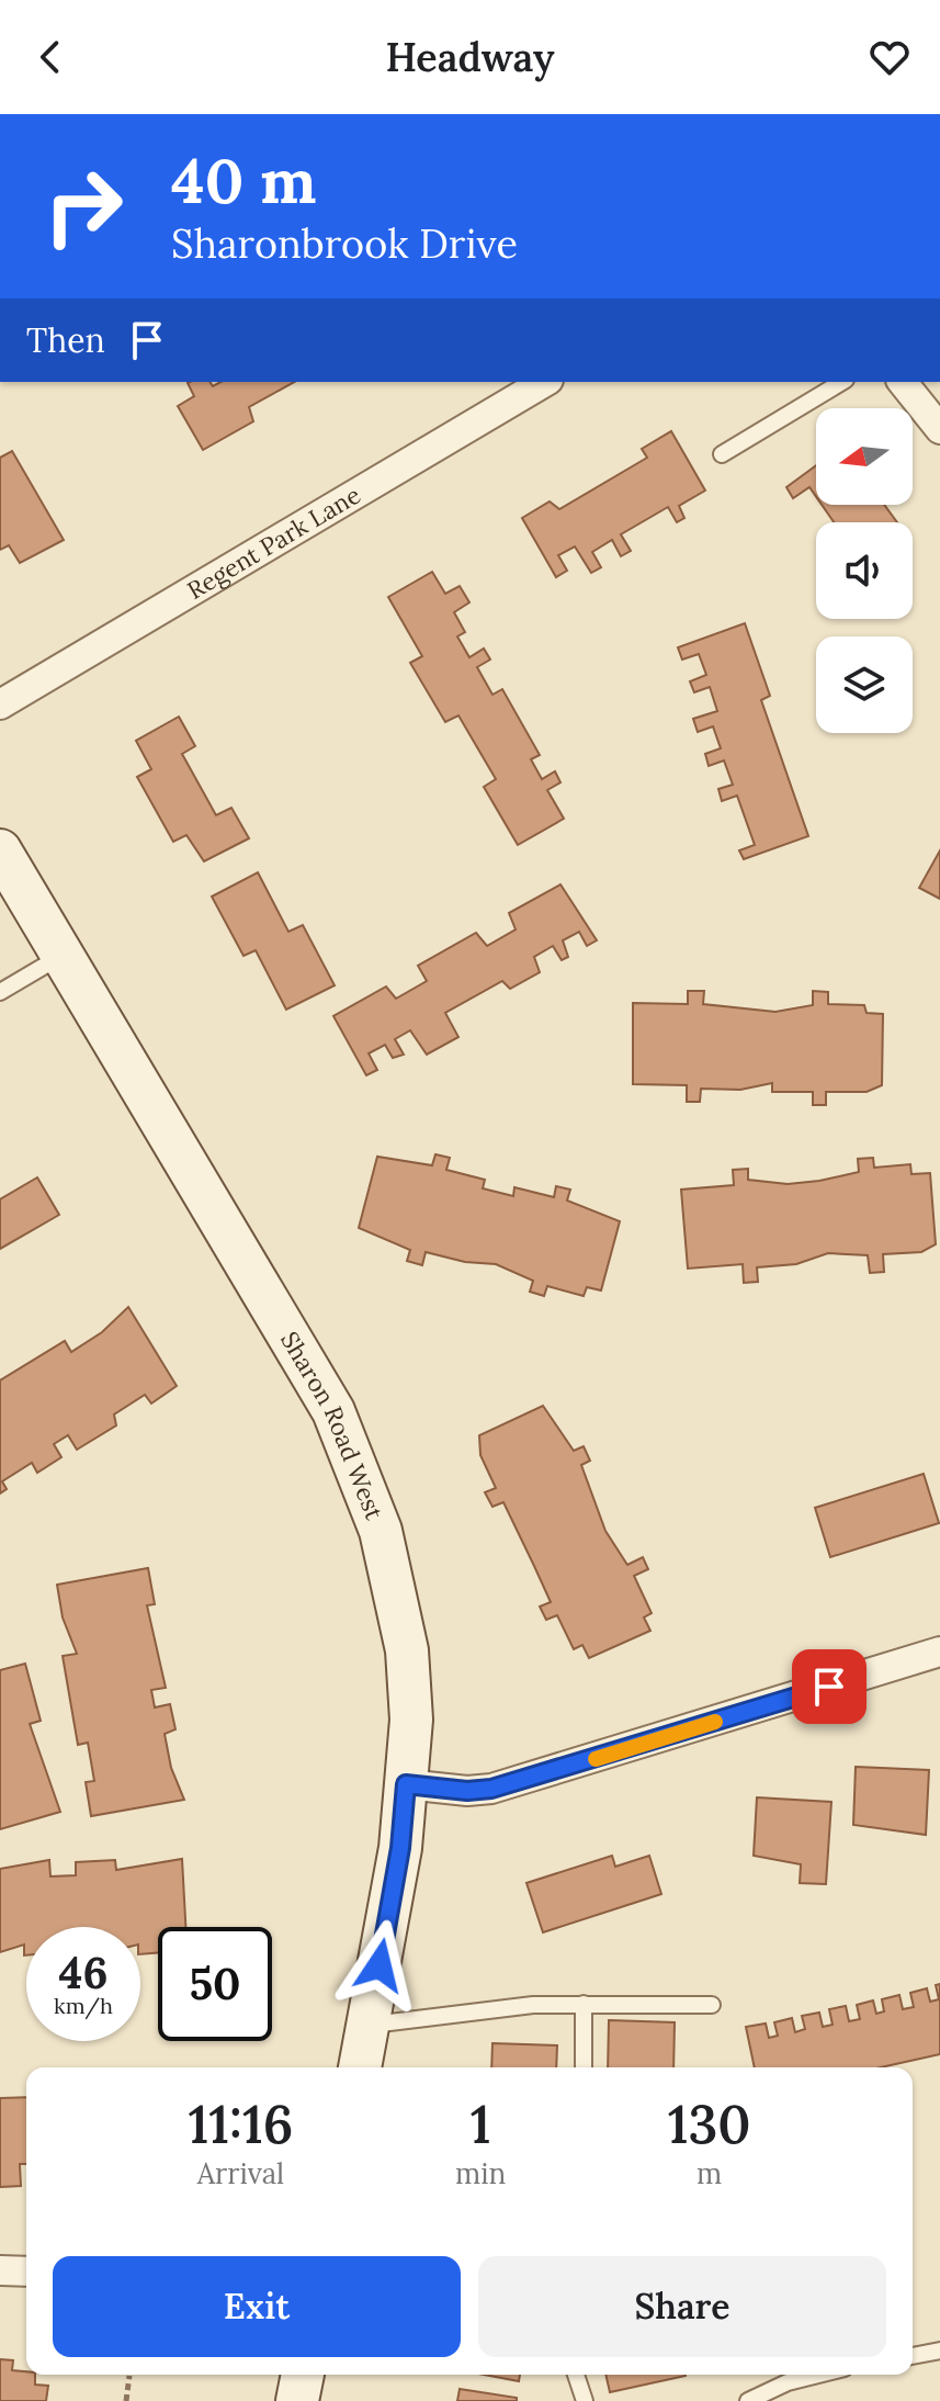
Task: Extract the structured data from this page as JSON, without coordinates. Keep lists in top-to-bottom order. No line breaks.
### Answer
{"streets":{"main road":["Sharon Road West"],"street":["Regent Park Lane"]},"north":"left","page":{"header":"Headway","turn":["40 m","Sharonbrook Drive"],"then":"Then","speed":"46 km/h","limit":"50","eta":["11:16","Arrival","1","min","130","m"],"buttons":["Exit","Share"]}}
